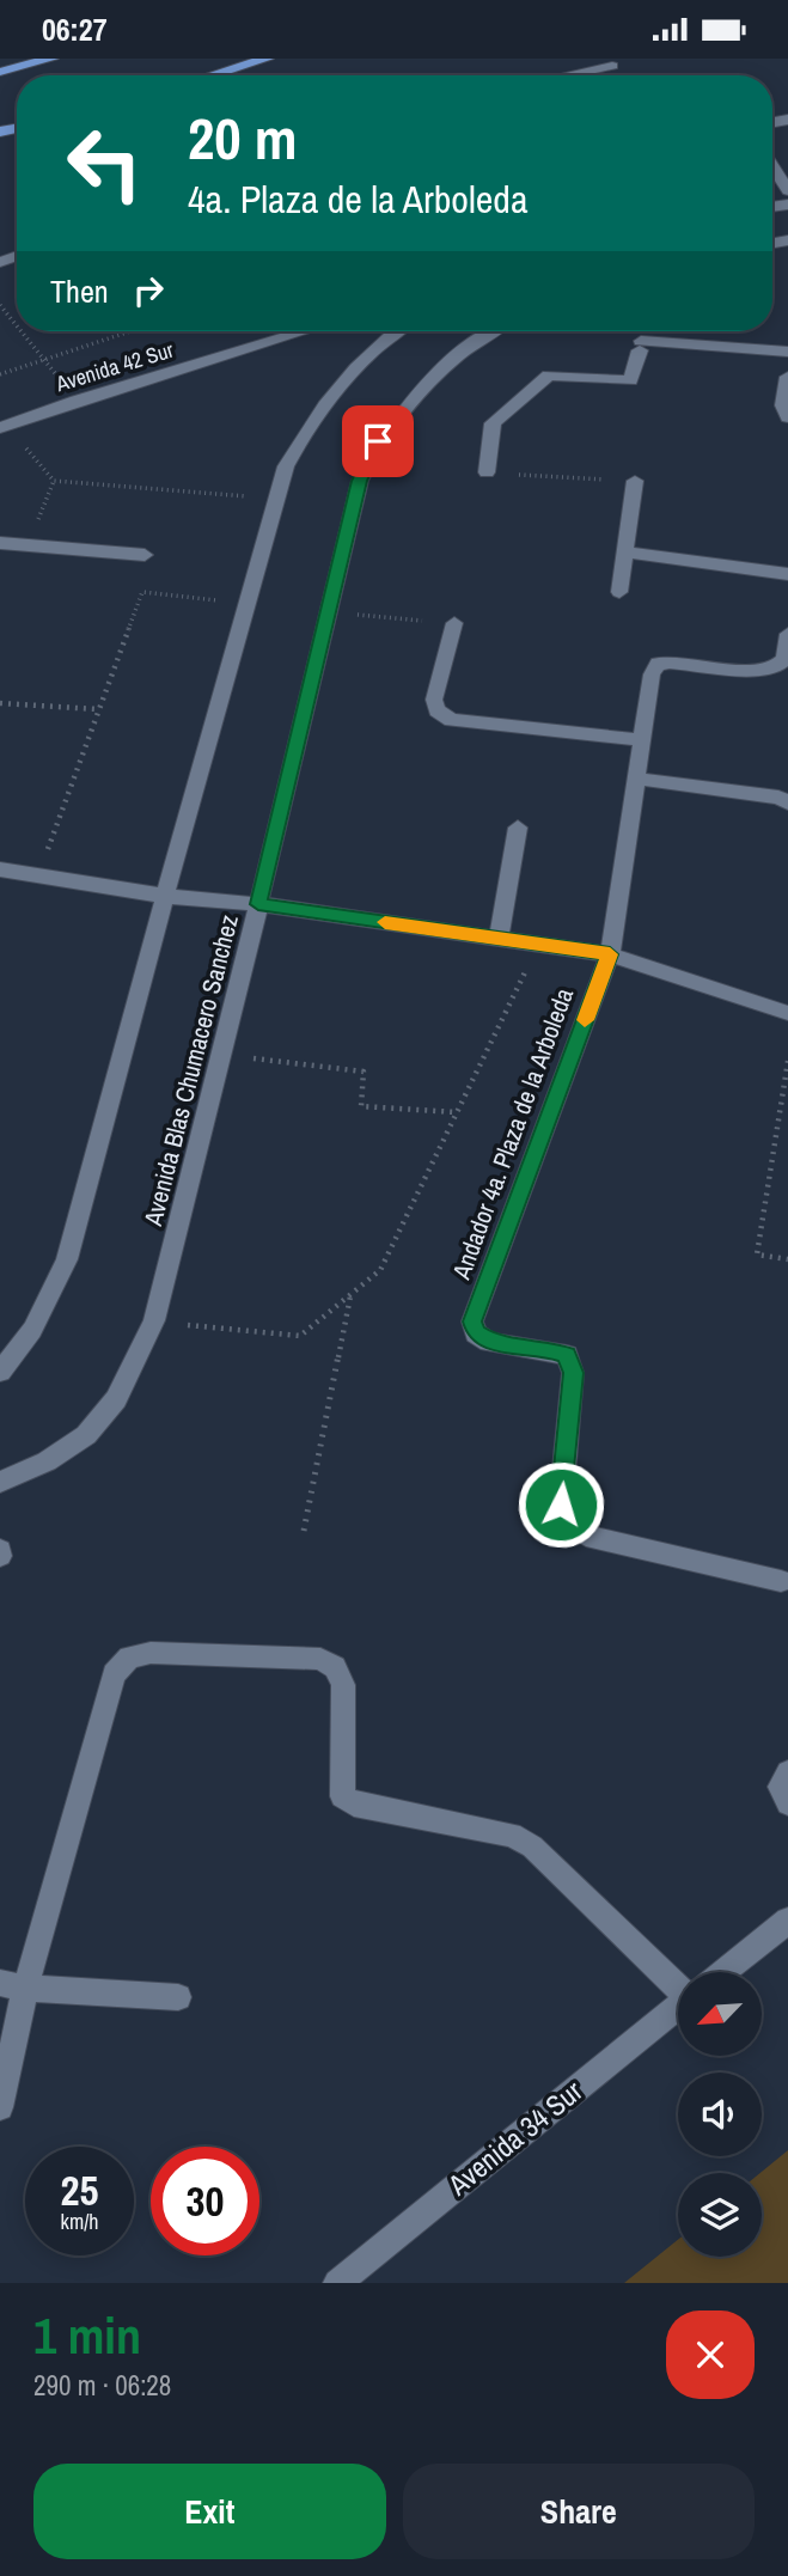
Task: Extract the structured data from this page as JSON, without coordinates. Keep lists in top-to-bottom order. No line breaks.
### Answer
{"streets":{"street":["Avenida 42 Sur","Avenida Blas Chumacero Sanchez","Andador 4a. Plaza de la Arboleda","Avenida 34 Sur"]},"north":"bottom left","page":{"status":"06:27","turn":["20 m","4a. Plaza de la Arboleda"],"then":"Then","speed":"25 km/h","limit":"30","heading":["1 min","290 m · 06:28"],"buttons":["Exit","Share"]}}
